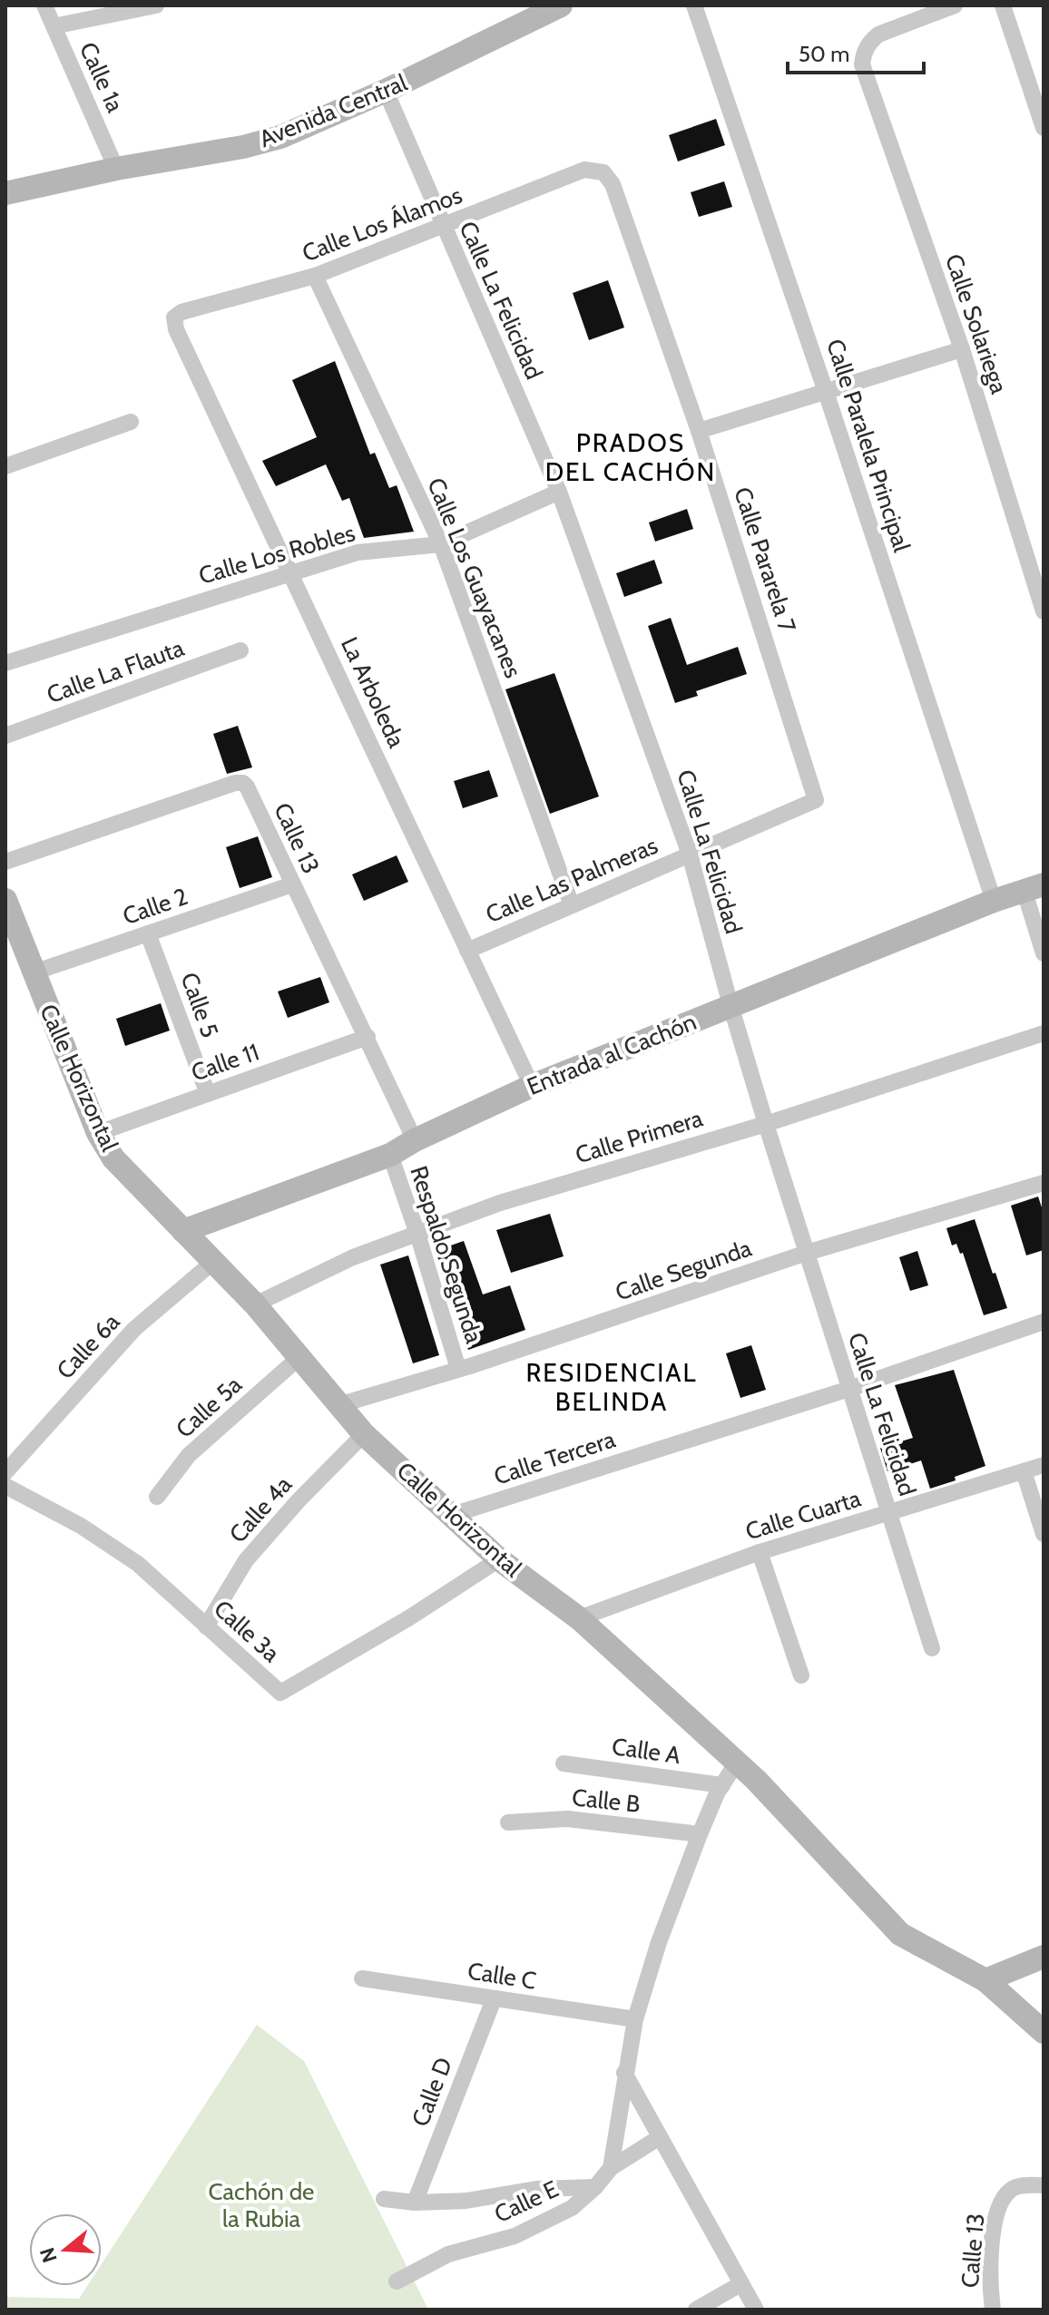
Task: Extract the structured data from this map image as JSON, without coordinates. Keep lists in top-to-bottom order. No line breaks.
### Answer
{"streets":{"main road":["Avenida Central","Entrada al Cachón","Calle Horizontal"],"street":["Calle 1a","Calle Los Álamos","Calle La Felicidad","Calle Solariega","Calle Paralela Principal","Calle Los Robles","Calle Pararela 7","Calle Los Guayacanes","Calle La Flauta","La Arboleda","Calle 13","Calle Las Palmeras","Calle 2","Calle 5","Calle 11","Calle Primera","Respaldo Segunda","Calle Segunda","Calle 6a","Calle 5a","Calle Tercera","Calle 4a","Calle Cuarta","Calle 3a","Calle A","Calle B","Calle C","Calle D","Calle E"]},"crossings":[["Calle 1a","Avenida Central"],["Avenida Central","Calle La Felicidad"],["Calle Los Álamos","Calle La Felicidad"],["Calle Los Álamos","Calle Pararela 7"],["Calle Los Álamos","Calle Los Guayacanes"],["Calle Los Álamos","La Arboleda"],["Calle La Felicidad","Calle Los Robles"],["Calle La Felicidad","Calle Las Palmeras"],["Calle La Felicidad","Entrada al Cachón"],["Calle La Felicidad","Calle Primera"],["Calle La Felicidad","Calle Segunda"],["Calle La Felicidad","Calle Tercera"],["Calle La Felicidad","Calle Cuarta"],["Calle Paralela Principal","Entrada al Cachón"],["Calle Los Robles","Calle Los Guayacanes"],["Calle Los Robles","La Arboleda"],["Calle Pararela 7","Calle Las Palmeras"],["Calle Los Guayacanes","Calle Las Palmeras"],["La Arboleda","Calle Las Palmeras"],["La Arboleda","Entrada al Cachón"],["Calle 13","Calle 2"],["Calle 13","Entrada al Cachón"],["Calle 13","Calle 11"],["Calle 2","Calle 5"],["Calle 2","Calle Horizontal"],["Calle 5","Calle 11"],["Entrada al Cachón","Calle Horizontal"],["Entrada al Cachón","Respaldo Segunda"],["Calle 11","Calle Horizontal"],["Calle Horizontal","Calle Primera"],["Calle Horizontal","Calle Segunda"],["Calle Horizontal","Calle 6a"],["Calle Horizontal","Calle 5a"],["Calle Horizontal","Calle Tercera"],["Calle Horizontal","Calle 4a"],["Calle Horizontal","Calle Cuarta"],["Calle Horizontal","Calle 3a"],["Calle Primera","Respaldo Segunda"],["Respaldo Segunda","Calle Segunda"],["Calle 4a","Calle 3a"],["Calle C","Calle D"]],"districts":["PRADOS DEL CACHÓN","RESIDENCIAL BELINDA"],"parks":["Cachón de la Rubia"],"scale_bar":"50 m","north":"left"}
